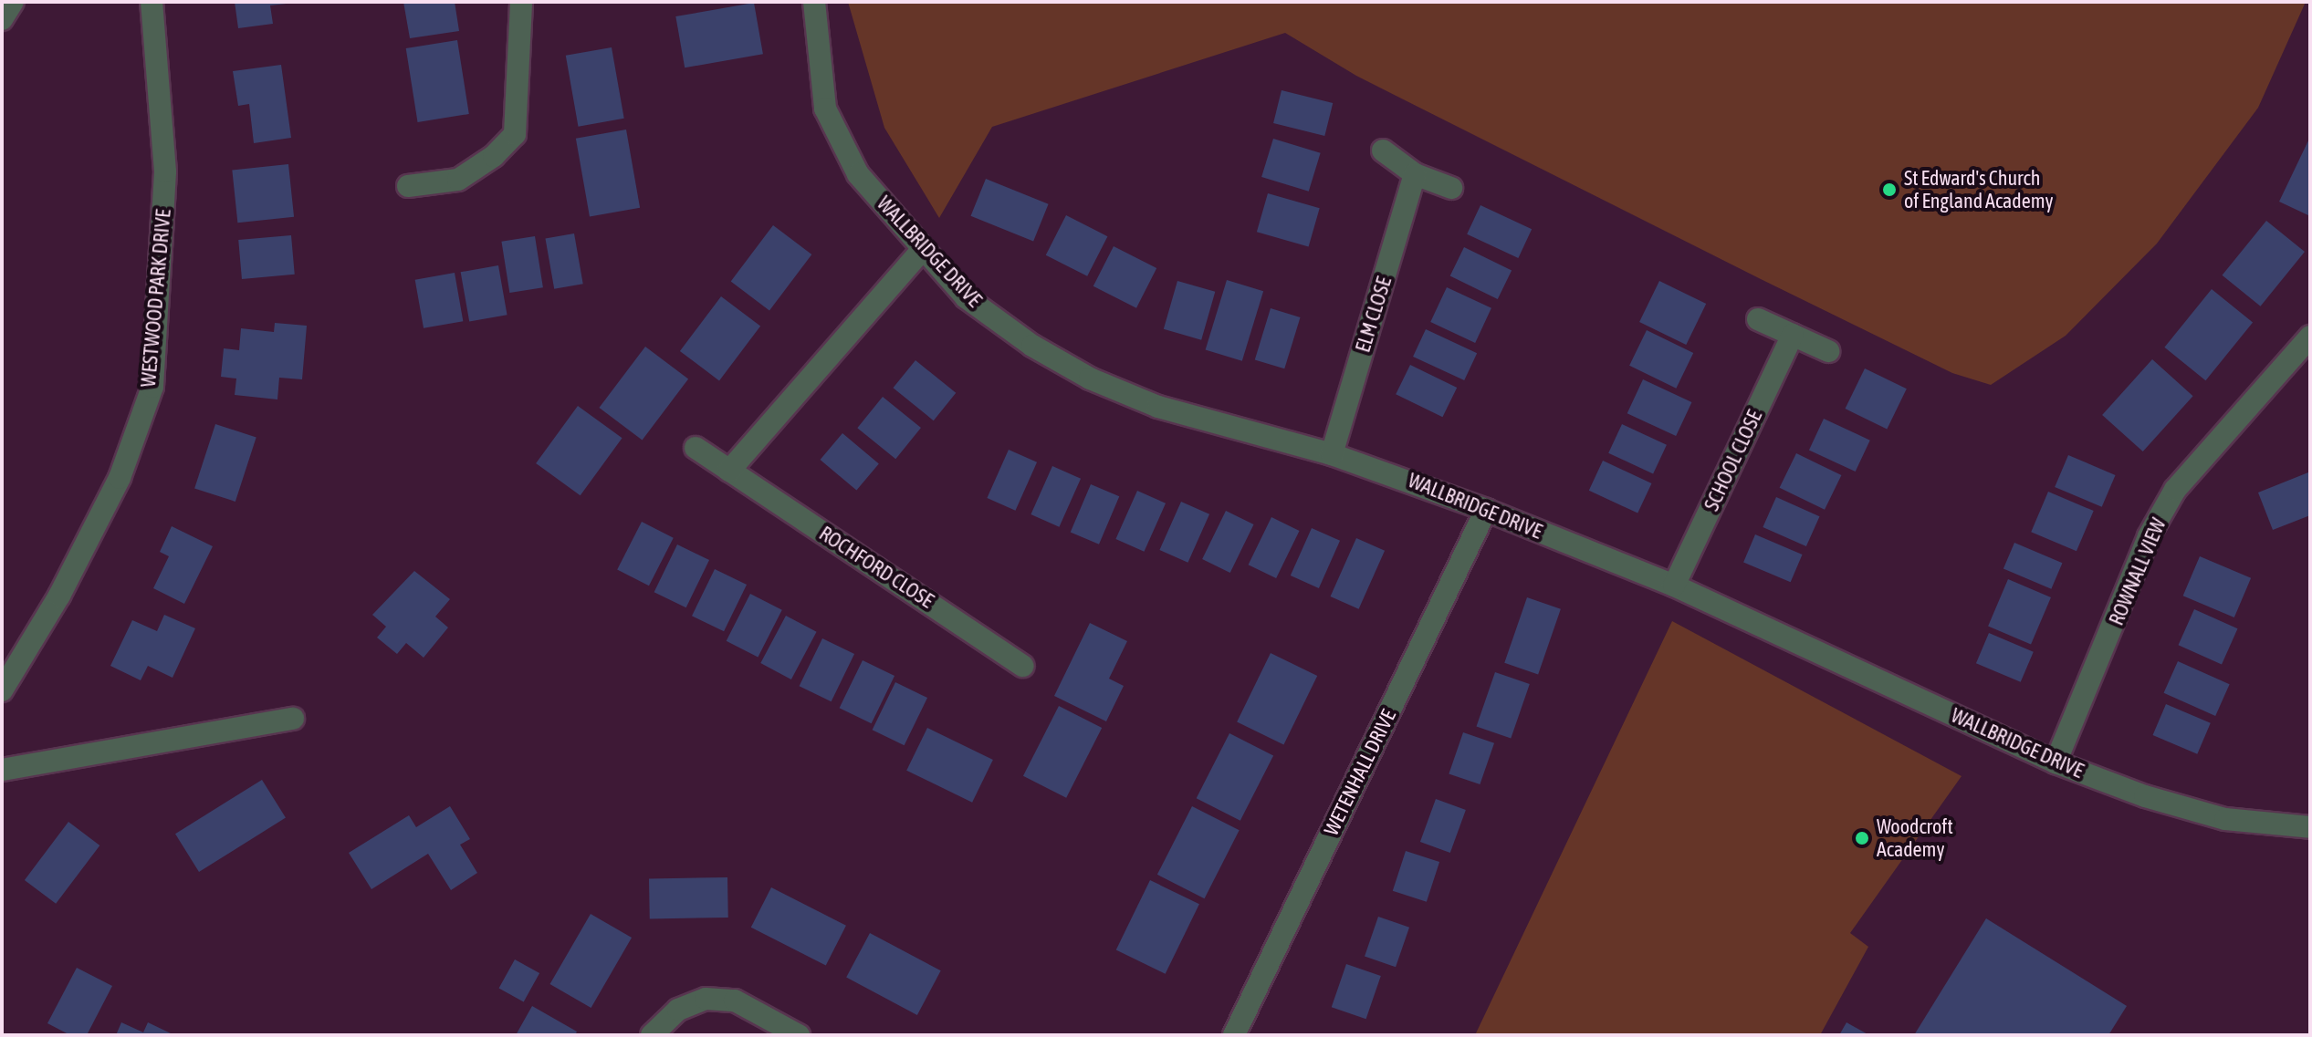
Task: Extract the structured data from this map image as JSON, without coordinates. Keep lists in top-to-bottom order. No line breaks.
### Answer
{"streets":{"street":["WALLBRIDGE DRIVE","WESTWOOD PARK DRIVE","ELM CLOSE","SCHOOL CLOSE","ROCHFORD CLOSE","ROWNALL VIEW","WETENHALL DRIVE"]},"crossings":[["WALLBRIDGE DRIVE","ELM CLOSE"],["WALLBRIDGE DRIVE","SCHOOL CLOSE"],["WALLBRIDGE DRIVE","ROWNALL VIEW"],["WALLBRIDGE DRIVE","WETENHALL DRIVE"]],"places":["St Edward's Church of England Academy","Woodcroft Academy"]}
